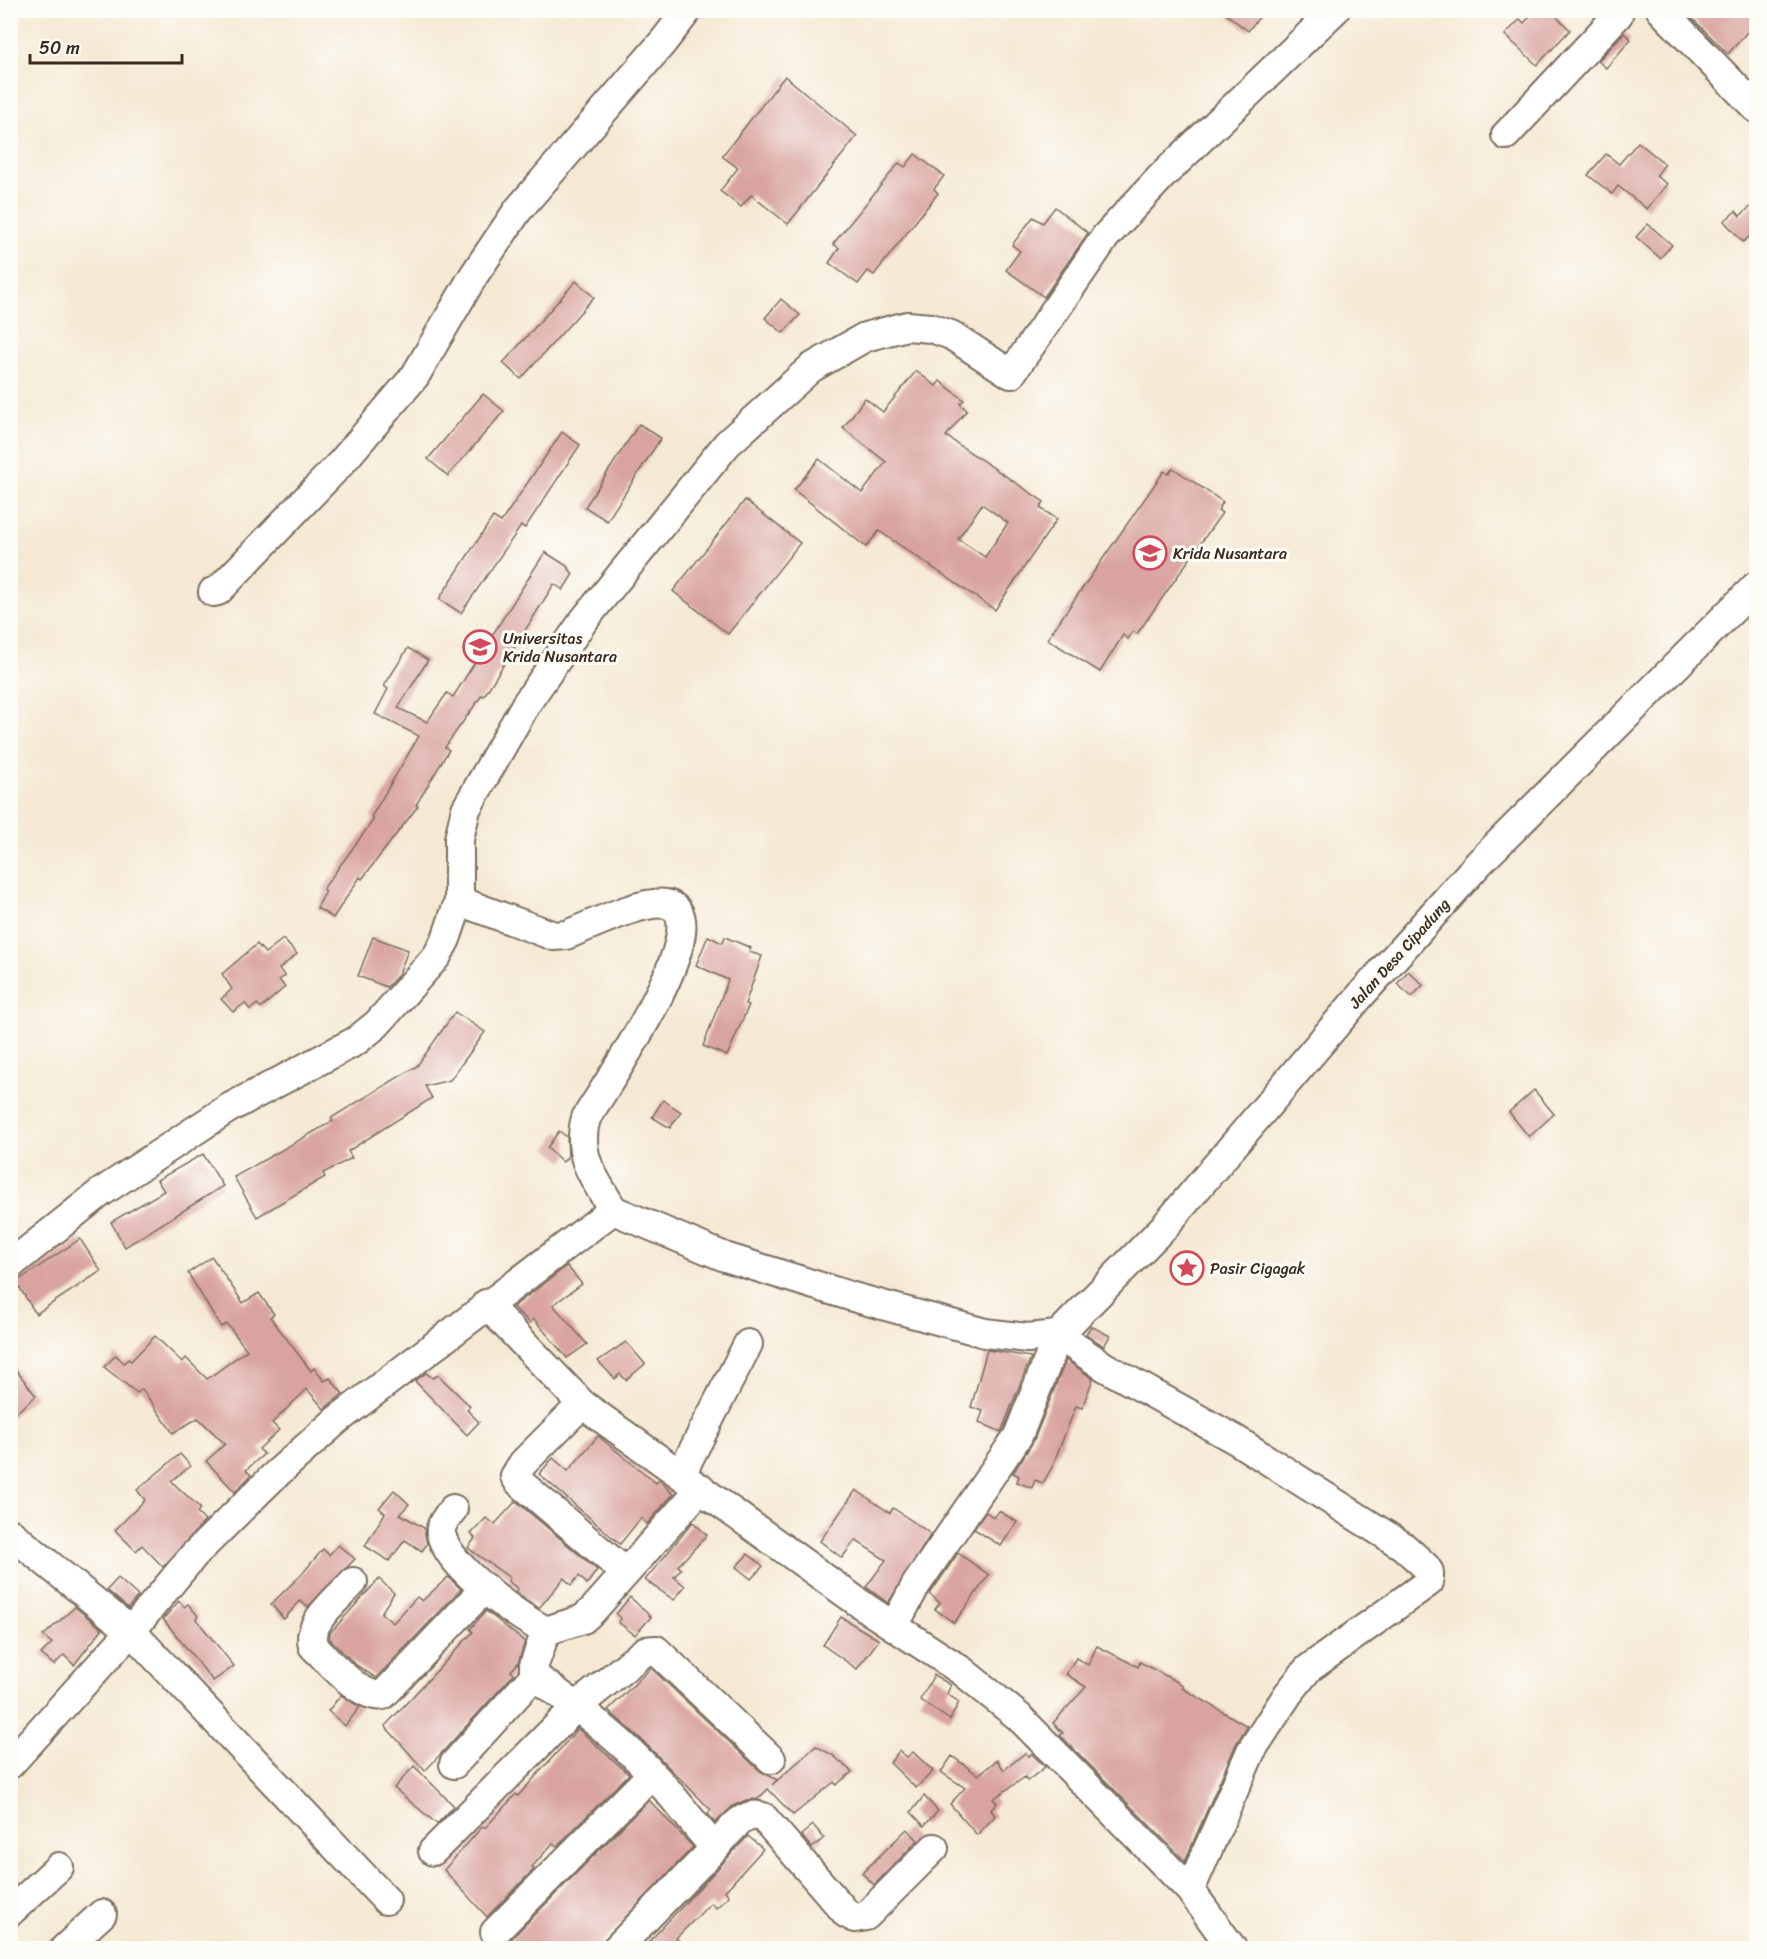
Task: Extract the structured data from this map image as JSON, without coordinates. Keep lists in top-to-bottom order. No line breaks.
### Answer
{"streets":{"street":["Jalan Desa Cipadung"]},"places":{"school or university":["Krida Nusantara","Universitas Krida Nusantara"],"place":["Pasir Cigagak"]},"scale_bar":"50 m"}
